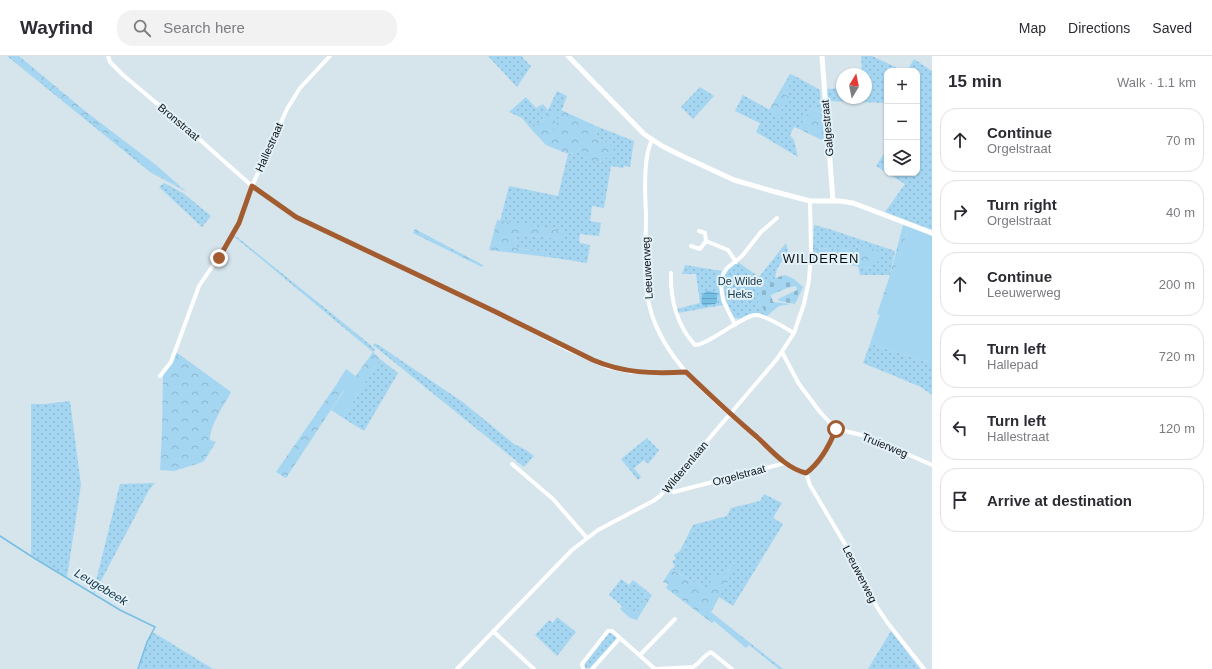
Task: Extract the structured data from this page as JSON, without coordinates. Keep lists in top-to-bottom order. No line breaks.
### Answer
{"streets":{"street":["Bronstraat","Galgestraat","Hallestraat","Leeuwerweg","Truierweg","Wilderenlaan","Orgelstraat"]},"crossings":[["Bronstraat","Hallestraat"],["Bronstraat","Leeuwerweg"],["Leeuwerweg","Wilderenlaan"],["Leeuwerweg","Orgelstraat"],["Wilderenlaan","Orgelstraat"]],"districts":["WILDEREN"],"water":["Leugebeek"],"parks":["De Wilde Heks"],"north":"top","page":{"header":"Wayfind","search":"Search here","nav":["Map","Directions","Saved"],"heading":["15 min","Walk · 1.1 km"],"map_buttons":["+","−"],"list":[["Continue","Orgelstraat","70 m"],["Turn right","Orgelstraat","40 m"],["Continue","Leeuwerweg","200 m"],["Turn left","Hallepad","720 m"],["Turn left","Hallestraat","120 m"],"Arrive at destination"]}}
